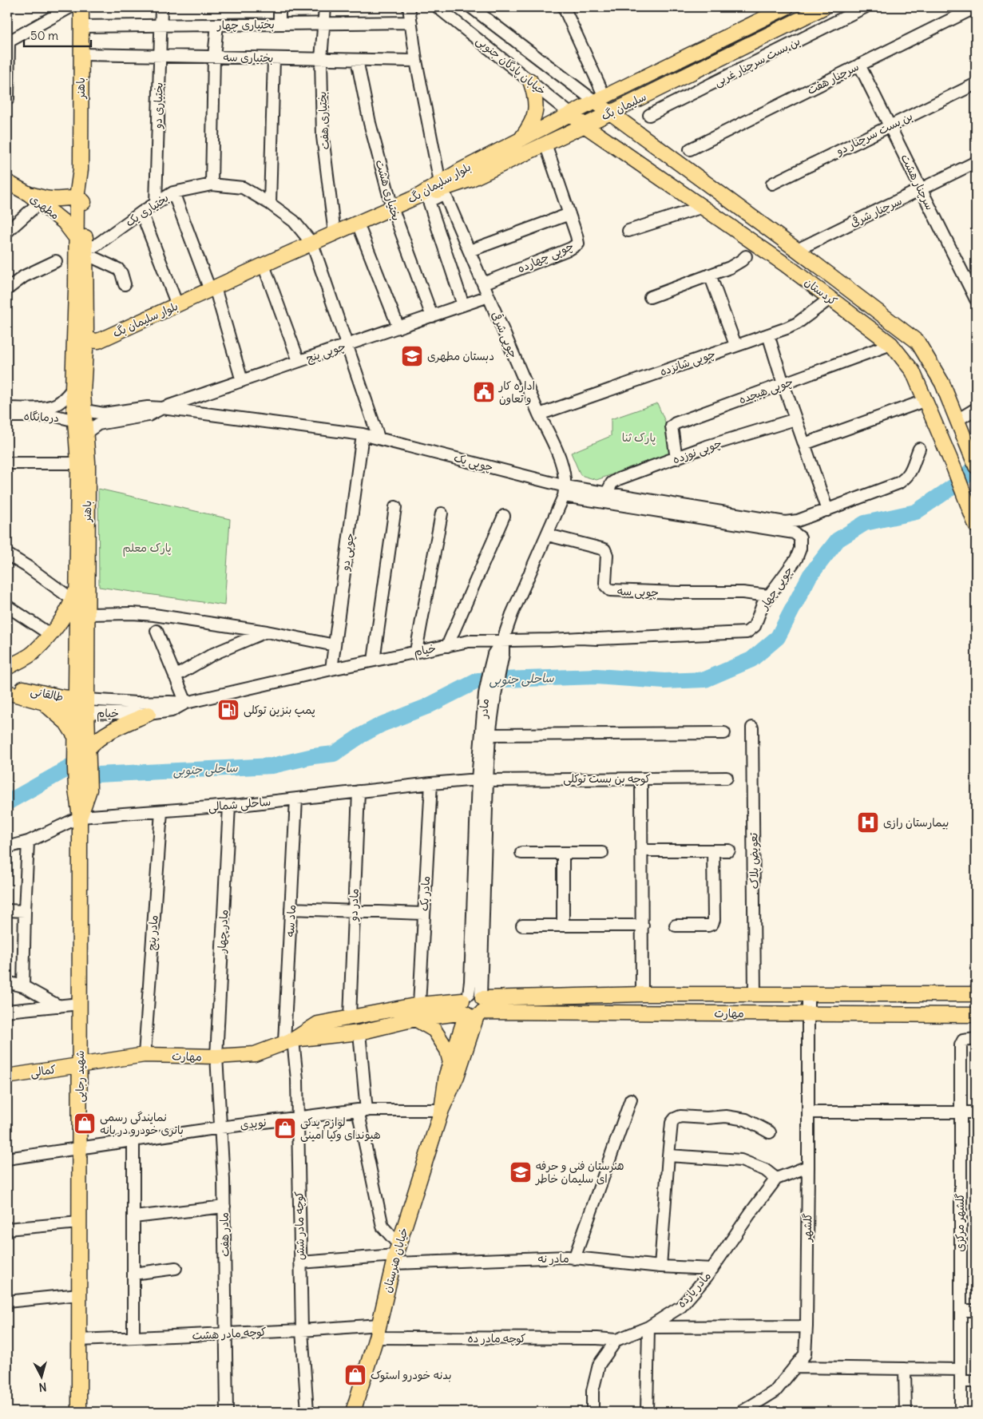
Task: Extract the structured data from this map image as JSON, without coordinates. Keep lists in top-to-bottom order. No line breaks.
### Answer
{"streets":{"main road":["خیابان پادگان جنوبی","باهنر","سلیمان بگ","بلوار سلیمان بگ","مطهری","کردستان","طالقانی","مهارت","کمالی","شهید رجایی","خیابان هنرستان"],"street":["بختیاری چهار","بختیاری سه","بن بست سرچنار غربی","سرچنار هفت","بختیاری دو","بختیاری هفت","بن بست سرچنار دو","سرچنار هشت","بختیاری هشت","بختیاری یک","سرچنار شرقی","چوپی چهارده","چوپی شرقی","چوپی پنج","چوپی شانزده","چوپی هیجده","درمانگاه","چوپی نوزده","چوپی یک","چوپی دو","چوپی چهار","چوپی سه","خیام","مادر","کوچه بن بست توکلی","ساحلی شمالی","تعویض پلاک","مادر یک","مادر دو","ماد سه","مادر چهار","مادر پنج","نویدی","گلشهر مرکزی","کوچه مادر شش","گلشهر","مادر هفت","مادر نه","مادر یازده","کوچه مادر هشت","کوچه مادر ده"]},"crossings":[["بختیاری چهار","باهنر"],["بختیاری چهار","بختیاری دو"],["بختیاری چهار","بختیاری هفت"],["بختیاری چهار","چوپی شرقی"],["بختیاری سه","باهنر"],["بختیاری سه","بختیاری دو"],["بختیاری سه","بختیاری هفت"],["بختیاری سه","بختیاری هشت"],["بختیاری سه","چوپی شرقی"],["خیابان پادگان جنوبی","سلیمان بگ"],["خیابان پادگان جنوبی","بلوار سلیمان بگ"],["خیابان پادگان جنوبی","کردستان"],["سرچنار هفت","سرچنار هشت"],["باهنر","بلوار سلیمان بگ"],["باهنر","مطهری"],["باهنر","بختیاری یک"],["باهنر","درمانگاه"],["باهنر","چوپی یک"],["باهنر","خیام"],["باهنر","طالقانی"],["باهنر","شهید رجایی"],["بختیاری دو","بختیاری یک"],["سلیمان بگ","بلوار سلیمان بگ"],["سلیمان بگ","چوپی چهارده"],["سلیمان بگ","کردستان"],["سلیمان بگ","چوپی شرقی"],["بختیاری هفت","بلوار سلیمان بگ"],["بن بست سرچنار دو","سرچنار هشت"],["سرچنار هشت","سرچنار شرقی"],["بلوار سلیمان بگ","بختیاری هشت"],["بلوار سلیمان بگ","بختیاری یک"],["بلوار سلیمان بگ","کردستان"],["بلوار سلیمان بگ","چوپی شرقی"],["بختیاری هشت","چوپی پنج"],["مطهری","بختیاری یک"],["سرچنار شرقی","کردستان"],["چوپی چهارده","چوپی شرقی"],["کردستان","چوپی شانزده"],["کردستان","چوپی هیجده"],["چوپی شرقی","چوپی پنج"],["چوپی شرقی","چوپی شانزده"],["چوپی شرقی","چوپی یک"],["چوپی شرقی","چوپی چهار"],["چوپی پنج","چوپی یک"],["چوپی هیجده","چوپی نوزده"],["درمانگاه","چوپی یک"],["چوپی نوزده","چوپی یک"],["چوپی یک","چوپی دو"],["چوپی یک","چوپی چهار"],["چوپی دو","خیام"],["چوپی چهار","چوپی سه"],["چوپی چهار","خیام"],["چوپی چهار","مادر"],["خیام","طالقانی"],["خیام","مادر"],["مادر","کوچه بن بست توکلی"],["مادر","ساحلی شمالی"],["مادر","مهارت"],["مادر","خیابان هنرستان"],["کوچه بن بست توکلی","ساحلی شمالی"],["ساحلی شمالی","مادر یک"],["ساحلی شمالی","مادر دو"],["ساحلی شمالی","ماد سه"],["ساحلی شمالی","مادر چهار"],["ساحلی شمالی","مادر پنج"],["ساحلی شمالی","شهید رجایی"],["تعویض پلاک","مهارت"],["مادر یک","مهارت"],["مادر دو","مهارت"],["ماد سه","مهارت"],["ماد سه","کوچه مادر شش"],["مادر چهار","مهارت"],["مادر چهار","مادر هفت"],["مادر پنج","مهارت"],["مهارت","کمالی"],["مهارت","شهید رجایی"],["مهارت","کوچه مادر شش"],["مهارت","گلشهر"],["مهارت","مادر هفت"],["مهارت","خیابان هنرستان"],["کمالی","شهید رجایی"],["شهید رجایی","نویدی"],["شهید رجایی","کوچه مادر هشت"],["نویدی","کوچه مادر شش"],["نویدی","مادر هفت"],["نویدی","خیابان هنرستان"],["کوچه مادر شش","مادر نه"],["کوچه مادر شش","کوچه مادر هشت"],["مادر هفت","کوچه مادر هشت"],["مادر نه","خیابان هنرستان"],["مادر نه","مادر یازده"],["خیابان هنرستان","کوچه مادر هشت"],["خیابان هنرستان","کوچه مادر ده"],["مادر یازده","کوچه مادر ده"],["کوچه مادر هشت","کوچه مادر ده"]],"water":["ساحلی جنوبی"],"parks":["پارک ثنا","پارک معلم"],"places":{"school or university":["دبستان مطهری","هنرستان فنی و حرفه ای سلیمان خاطر"],"public building":["اداره کار و تعاون"],"fuel station":["پمپ بنزین توکلی"],"hospital":["بیمارستان رازی"],"shop":["نمایندگی رسمی باتری خودرو در بانه","لوازم یدکى هیونداى وکیا امینى","بدنه خودرو استوک"]},"scale_bar":"50 m","north":"bottom"}
